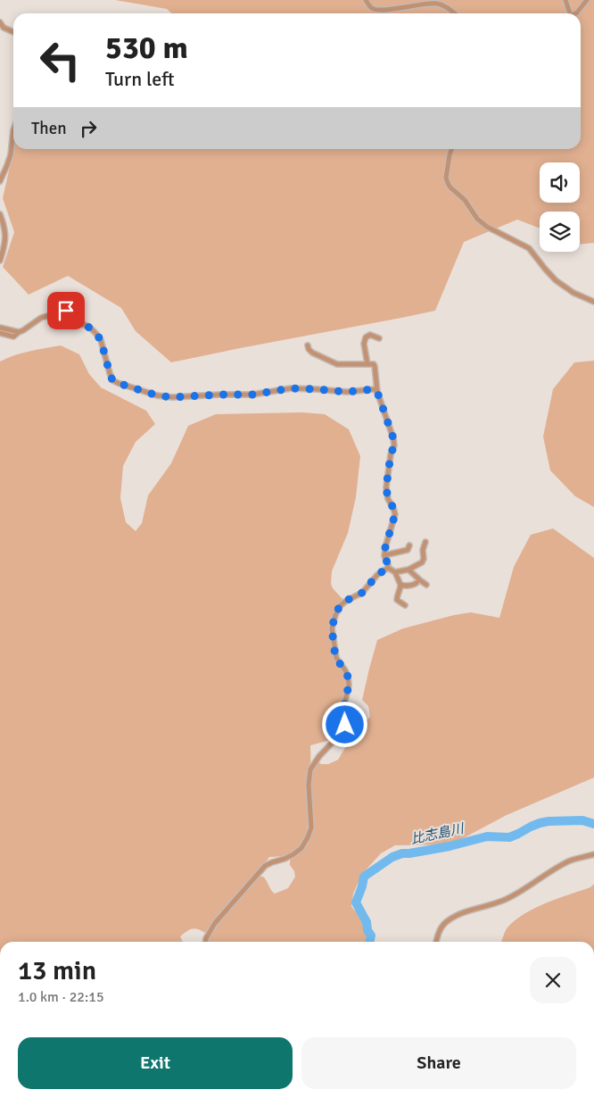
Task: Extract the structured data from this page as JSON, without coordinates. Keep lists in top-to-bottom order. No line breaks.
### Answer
{"water":["比志島川"],"page":{"turn":["530 m","Turn left"],"then":"Then","heading":["13 min","1.0 km · 22:15"],"buttons":["Exit","Share"]}}
